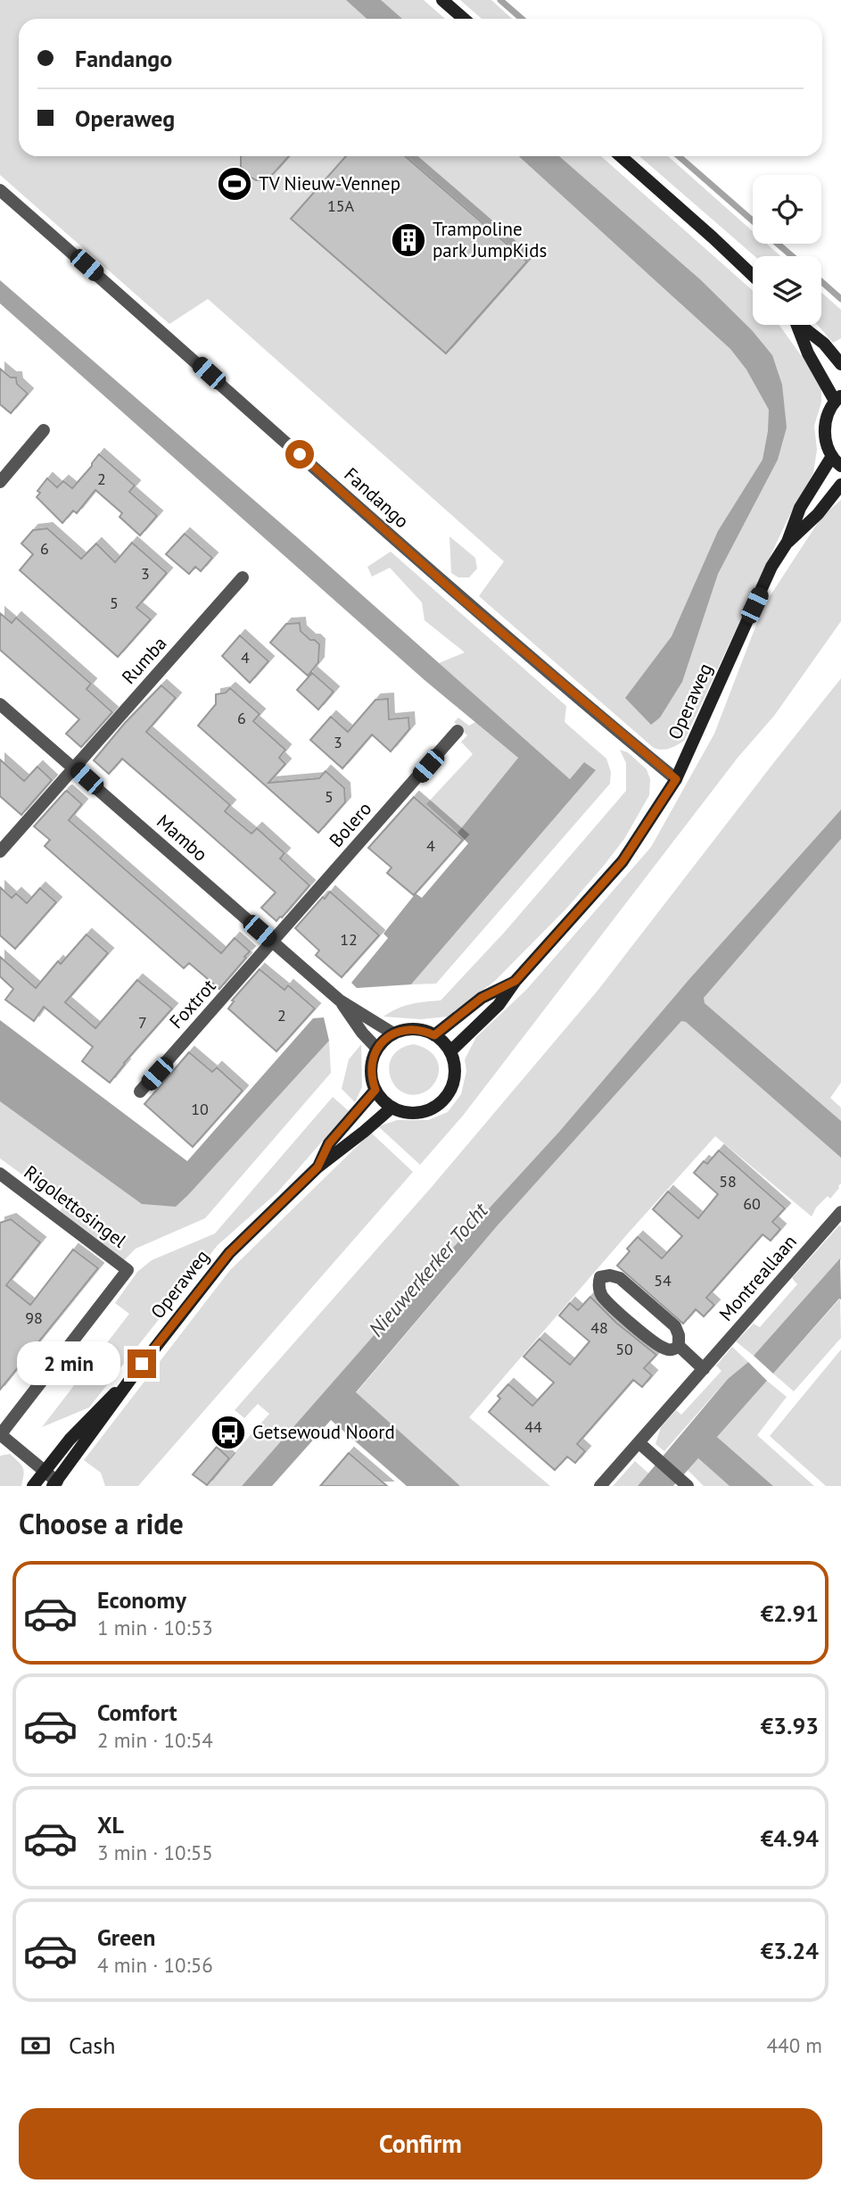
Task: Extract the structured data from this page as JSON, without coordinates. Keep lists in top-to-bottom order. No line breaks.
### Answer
{"streets":{"main road":["Operaweg"],"street":["Fandango","Rumba","Bolero","Mambo","Foxtrot","Rigolettosingel","Montreallaan"]},"crossings":[["Fandango","Operaweg"],["Rumba","Mambo"],["Operaweg","Mambo"],["Bolero","Mambo"],["Bolero","Foxtrot"],["Mambo","Foxtrot"]],"water":["Nieuwerkerker Tocht"],"places":{"sports":["TV Nieuw-Vennep"],"building":["Trampoline park JumpKids"],"bus stop":["Getsewoud Noord"]},"house_numbers":["15A","2","6","3","5","4","6","3","5","4","12","2","7","10","58","60","54","98","48","50","44"],"page":{"banner":["Fandango","Operaweg"],"bubble":"2 min","heading":"Choose a ride","list":[{"name":"Economy","note":"1 min · 10:53","value":"€2.91"},{"name":"Comfort","note":"2 min · 10:54","value":"€3.93"},{"name":"XL","note":"3 min · 10:55","value":"€4.94"},{"name":"Green","note":"4 min · 10:56","value":"€3.24"}],"pay":["Cash","440 m"],"buttons":"Confirm"}}
